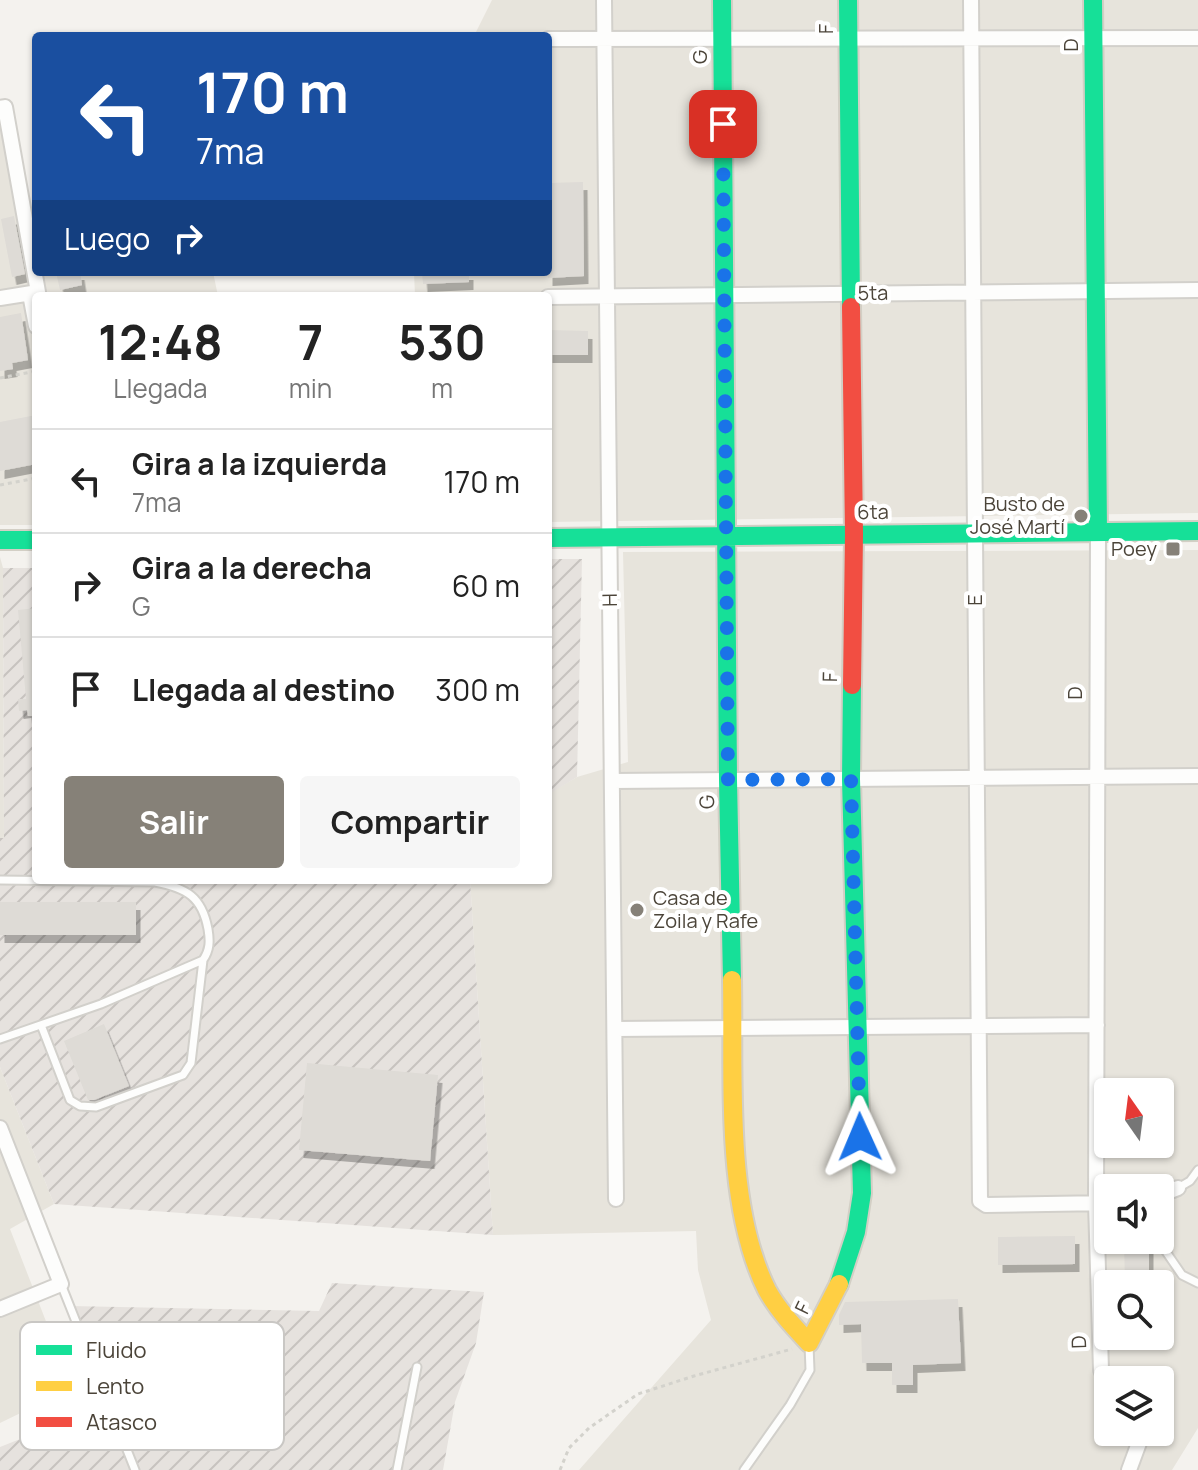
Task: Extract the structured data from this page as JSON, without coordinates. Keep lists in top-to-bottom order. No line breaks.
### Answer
{"streets":{"street":["F","D","G","5ta","6ta","H","E"]},"crossings":[["F","G"],["F","5ta"],["F","6ta"],["D","5ta"],["D","6ta"],["G","5ta"],["G","6ta"],["5ta","H"],["5ta","E"],["6ta","H"],["6ta","E"]],"places":{"other":["Busto de José Martí","Casa de Zoila y Rafe"],"transit":["Poey"]},"legend":["Fluido","Lento","Atasco"],"north":"top","page":{"turn":["170 m","7ma"],"then":"Luego","eta":["12:48","Llegada","7","min","530","m"],"list":[{"name":"Gira a la izquierda","note":"7ma","value":"170 m"},{"name":"Gira a la derecha","note":"G","value":"60 m"},{"name":"Llegada al destino","value":"300 m"}],"buttons":["Salir","Compartir"]}}
